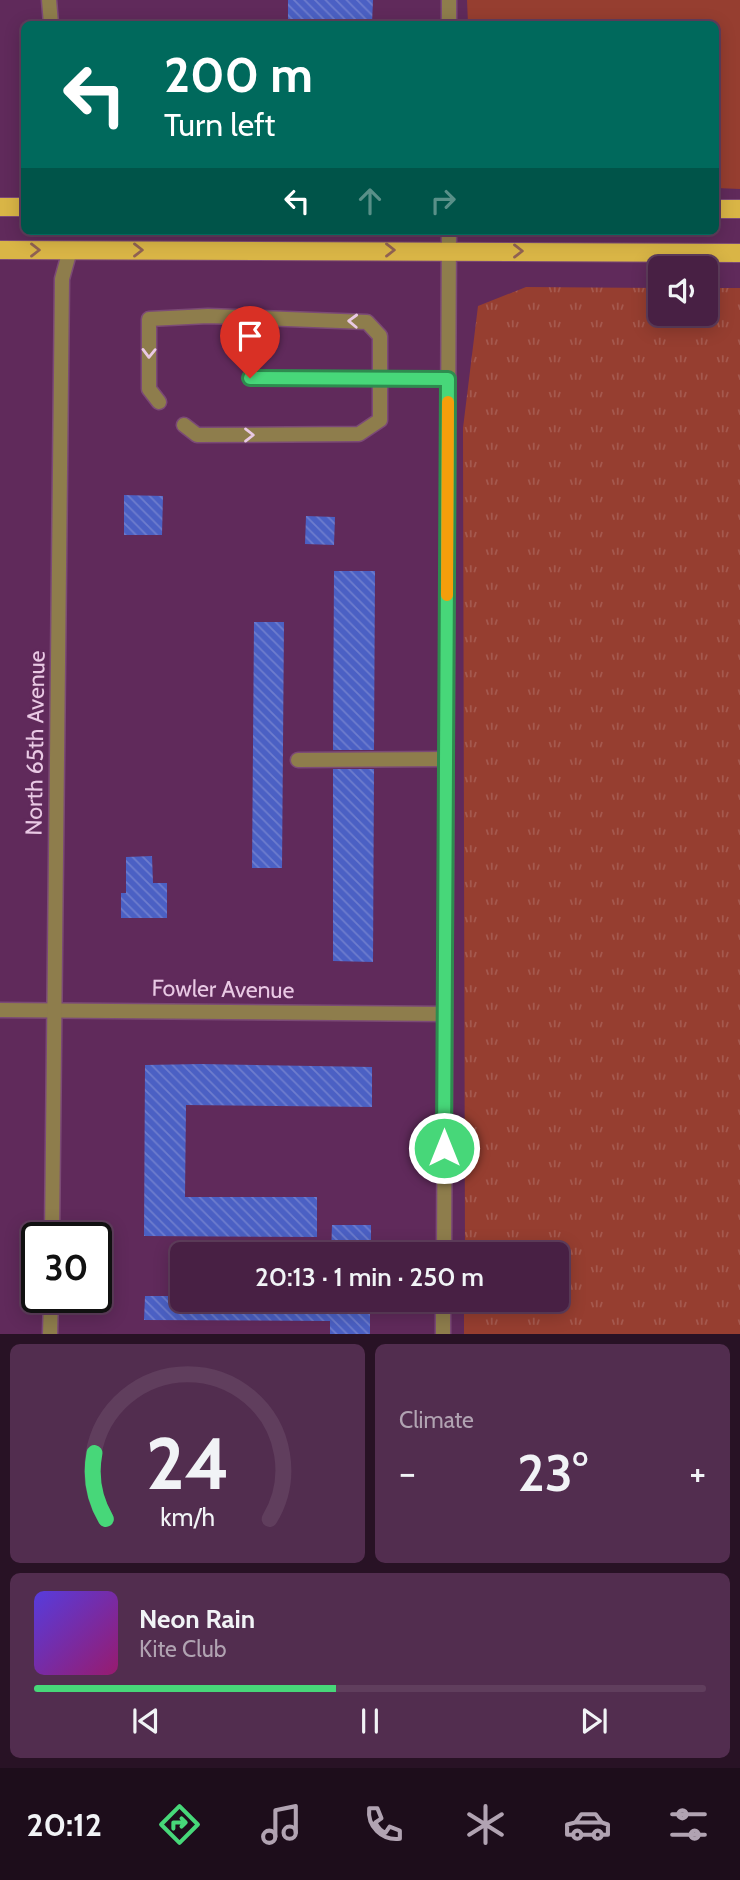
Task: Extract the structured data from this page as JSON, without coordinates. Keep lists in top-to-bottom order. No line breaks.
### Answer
{"streets":{"street":["North 65th Avenue","Fowler Avenue"]},"crossings":[["North 65th Avenue","Fowler Avenue"]],"page":{"turn":["200 m","Turn left"],"limit":"30","trip":"20:13 · 1 min · 250 m","tile":"Climate","heat":["−","23°","+"],"song":["Neon Rain","Kite Club"],"tabs":"20:12","gauge":["24","km/h"]}}
